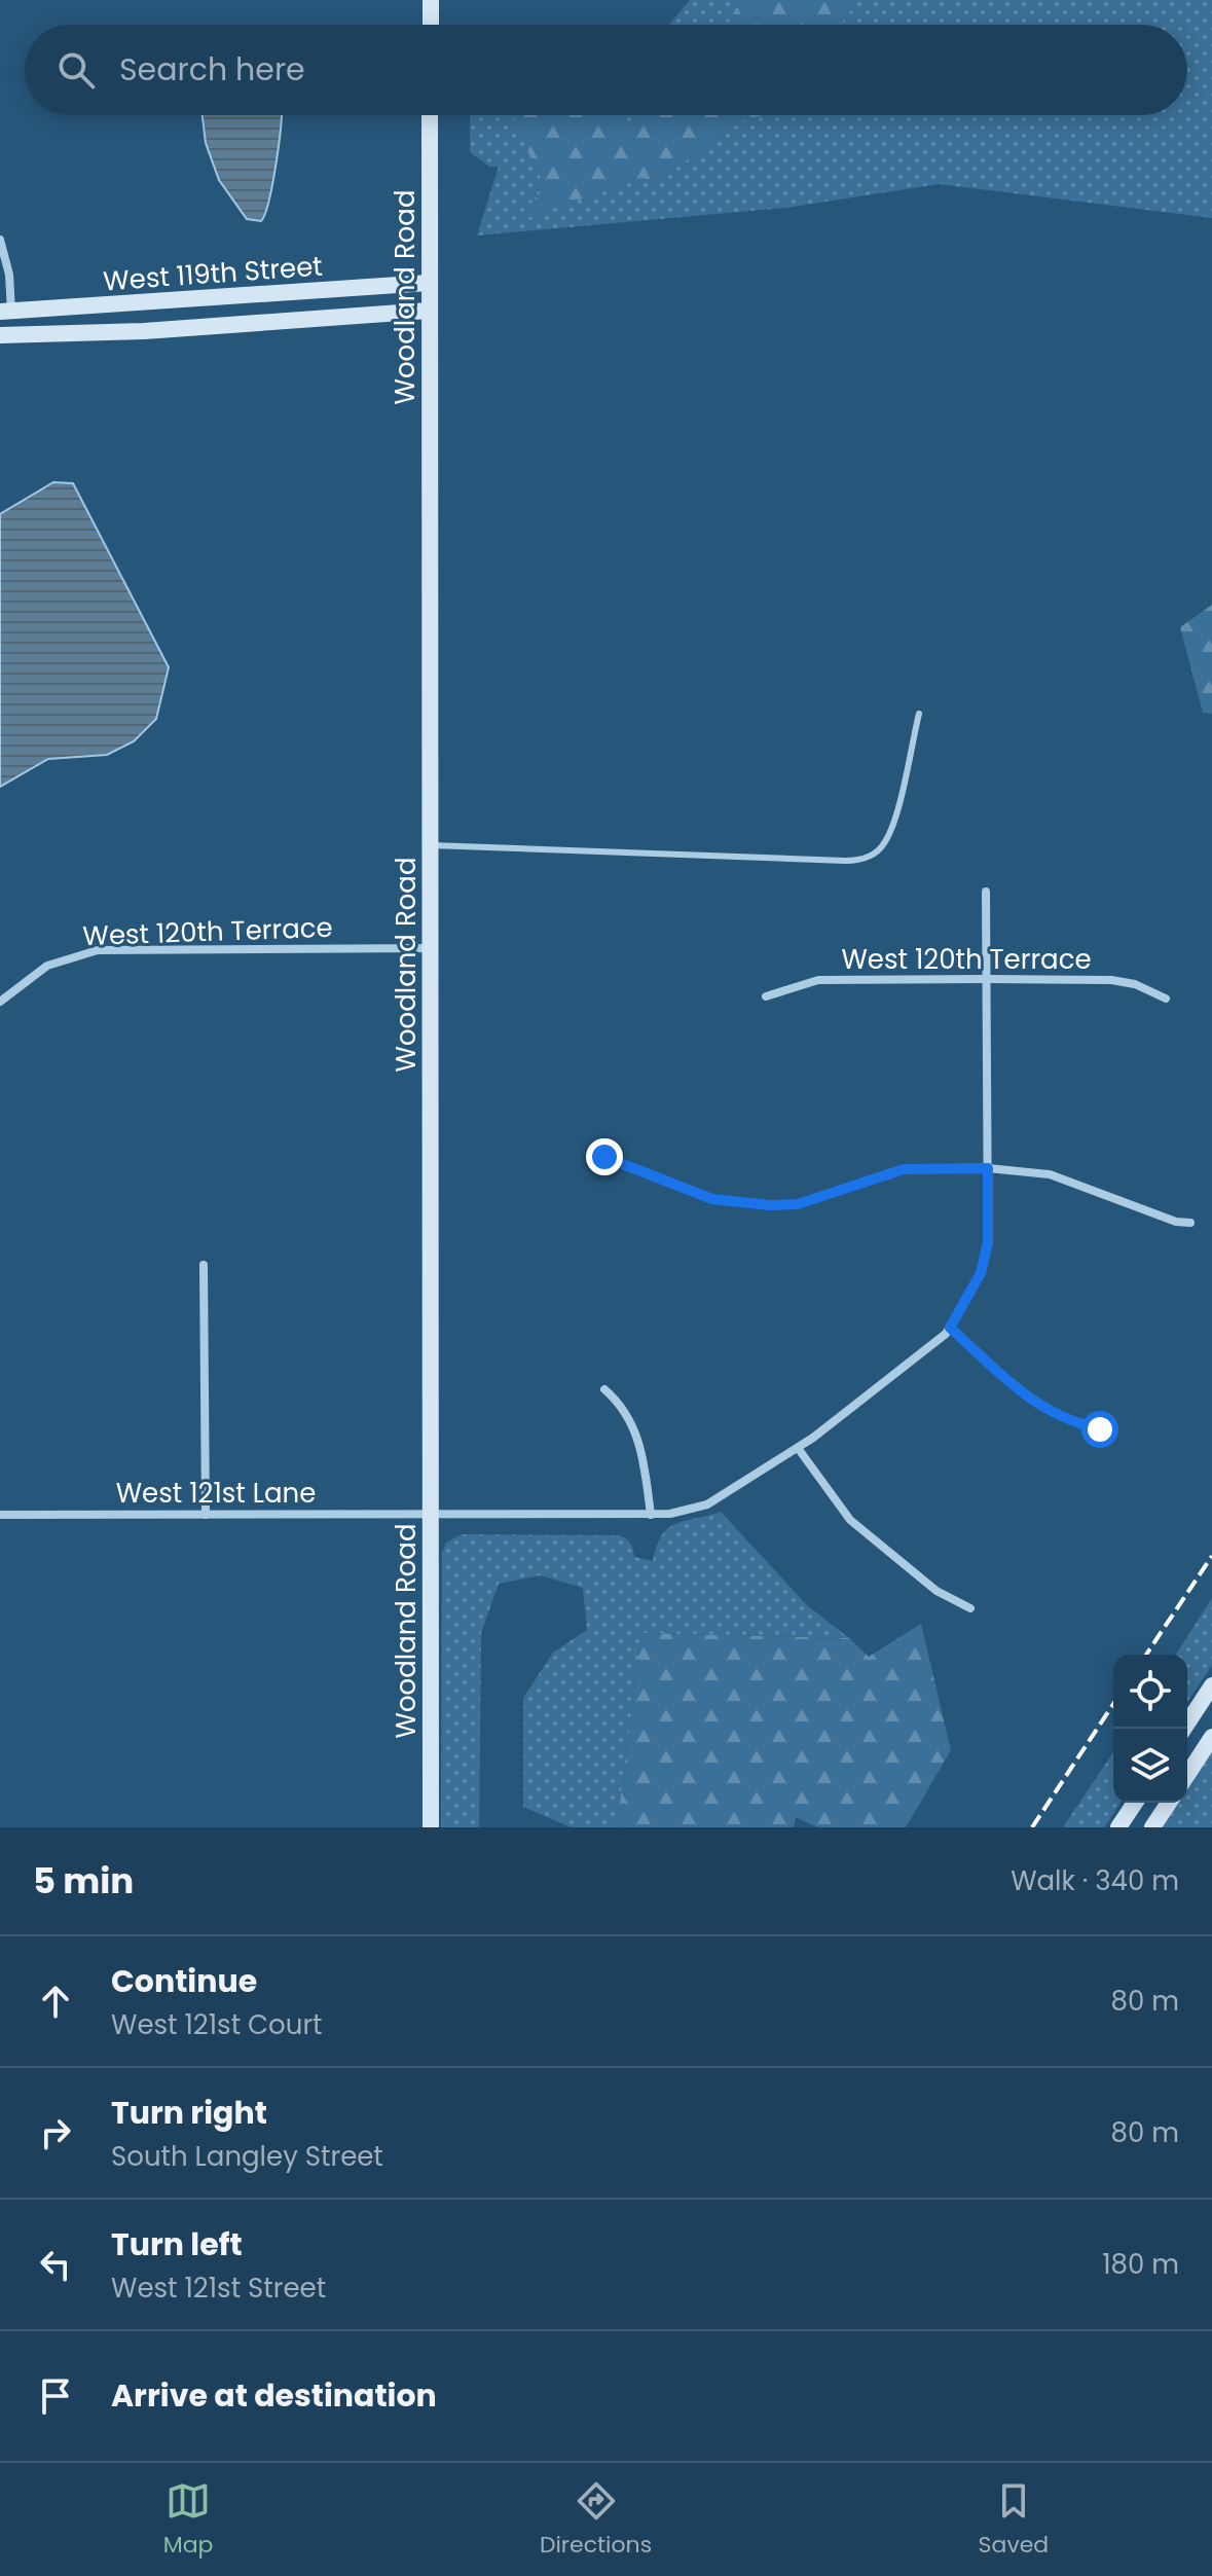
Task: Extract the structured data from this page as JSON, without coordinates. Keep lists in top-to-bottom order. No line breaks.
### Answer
{"streets":{"main road":["West 119th Street","Woodland Road"],"street":["West 120th Terrace","West 121st Lane"]},"crossings":[["West 119th Street","Woodland Road"],["Woodland Road","West 120th Terrace"],["Woodland Road","West 121st Lane"],["West 120th Terrace","West 121st Lane"]],"page":{"search":"Search here","heading":["5 min","Walk · 340 m"],"list":[["Continue","West 121st Court","80 m"],["Turn right","South Langley Street","80 m"],["Turn left","West 121st Street","180 m"],"Arrive at destination"],"nav":["Map","Directions","Saved"]}}
